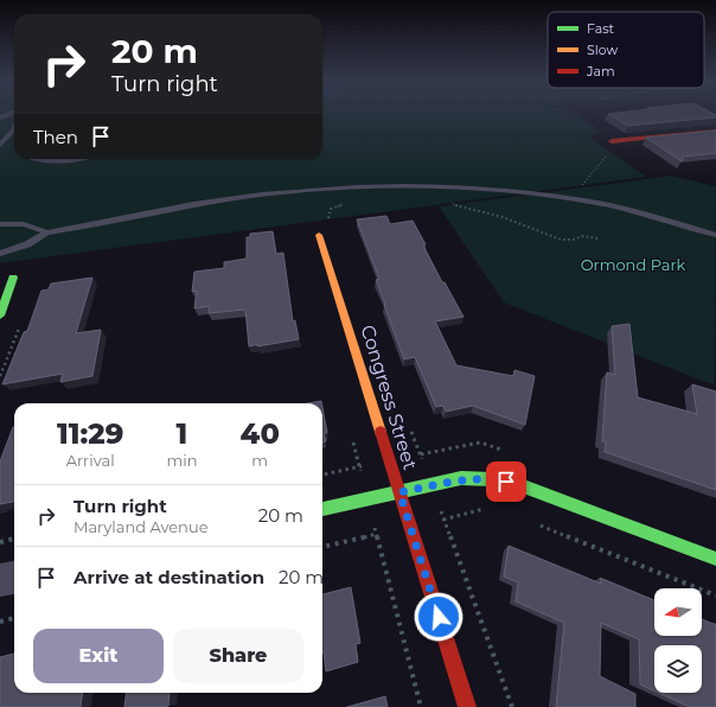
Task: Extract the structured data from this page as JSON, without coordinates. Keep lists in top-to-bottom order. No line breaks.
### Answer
{"streets":{"street":["Congress Street"]},"parks":["Ormond Park"],"legend":["Fast","Slow","Jam"],"north":"left","page":{"turn":["20 m","Turn right"],"then":"Then","eta":["11:29","Arrival","1","min","40","m"],"list":[{"name":"Turn right","note":"Maryland Avenue","value":"20 m"},{"name":"Arrive at destination","value":"20 m"}],"buttons":["Exit","Share"]}}
